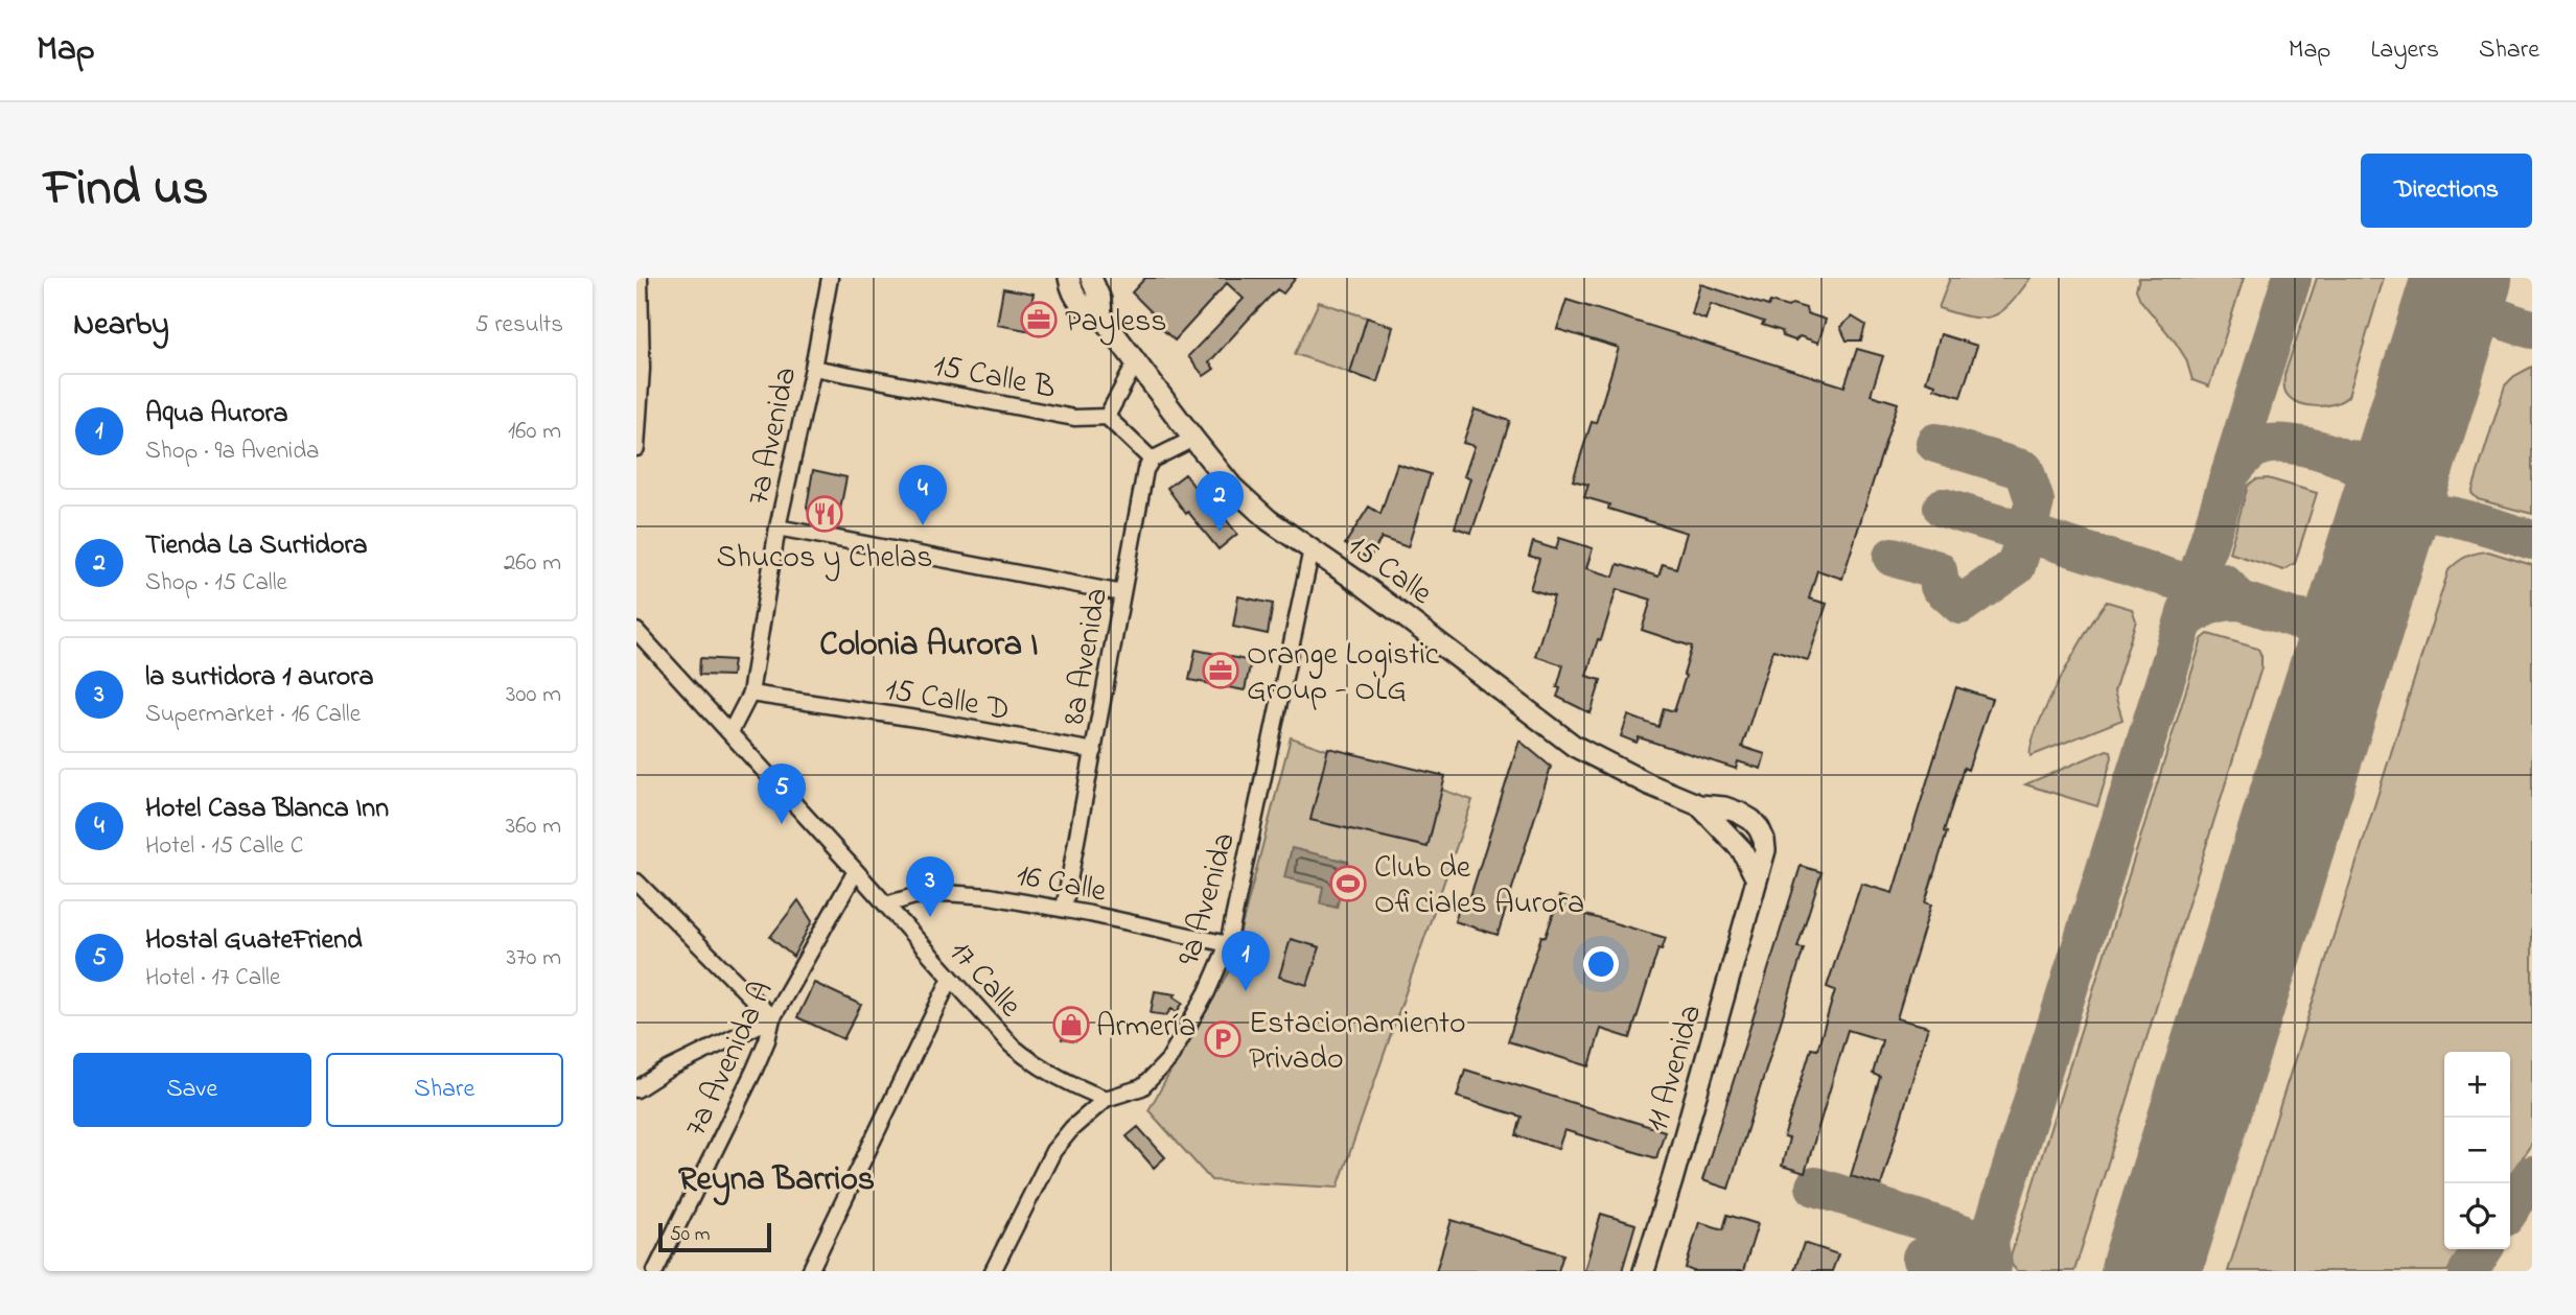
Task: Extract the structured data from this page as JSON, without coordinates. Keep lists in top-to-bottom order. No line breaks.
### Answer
{"streets":{"main road":["15 Calle","11 Avenida"],"street":["15 Calle B","7a Avenida","8a Avenida","15 Calle D","16 Calle","9a Avenida","17 Calle","7a Avenida A"]},"crossings":[["15 Calle B","7a Avenida"],["7a Avenida","15 Calle D"],["7a Avenida","17 Calle"],["15 Calle","9a Avenida"],["15 Calle","11 Avenida"],["8a Avenida","15 Calle D"],["8a Avenida","16 Calle"],["16 Calle","9a Avenida"],["16 Calle","17 Calle"],["9a Avenida","17 Calle"],["17 Calle","7a Avenida A"]],"districts":["Colonia Aurora I","Reyna Barrios"],"places":{"office":["Payless","Orange Logistic Group - OLG"],"restaurant":["Shucos y Chelas"],"sports":["Club de Oficiales Aurora"],"shop":["Armería"],"parking":["Estacionamiento Privado"]},"scale_bar":"50 m","page":{"header":"Map","nav":["Map","Layers","Share"],"title":"Find us","buttons":["Directions",["Save","Share"]],"heading":["Nearby","5 results"],"list":[{"mark":"1","name":"Aqua Aurora","note":"Shop · 9a Avenida","value":"160 m"},{"mark":"2","name":"Tienda La Surtidora","note":"Shop · 15 Calle","value":"260 m"},{"mark":"3","name":"la surtidora 1 aurora","note":"Supermarket · 16 Calle","value":"300 m"},{"mark":"4","name":"Hotel Casa Blanca Inn","note":"Hotel · 15 Calle C","value":"360 m"},{"mark":"5","name":"Hostal GuateFriend","note":"Hotel · 17 Calle","value":"370 m"}],"pins":["4","2","5","3","1"],"map_buttons":["+","−"],"scale":"50 m"}}
